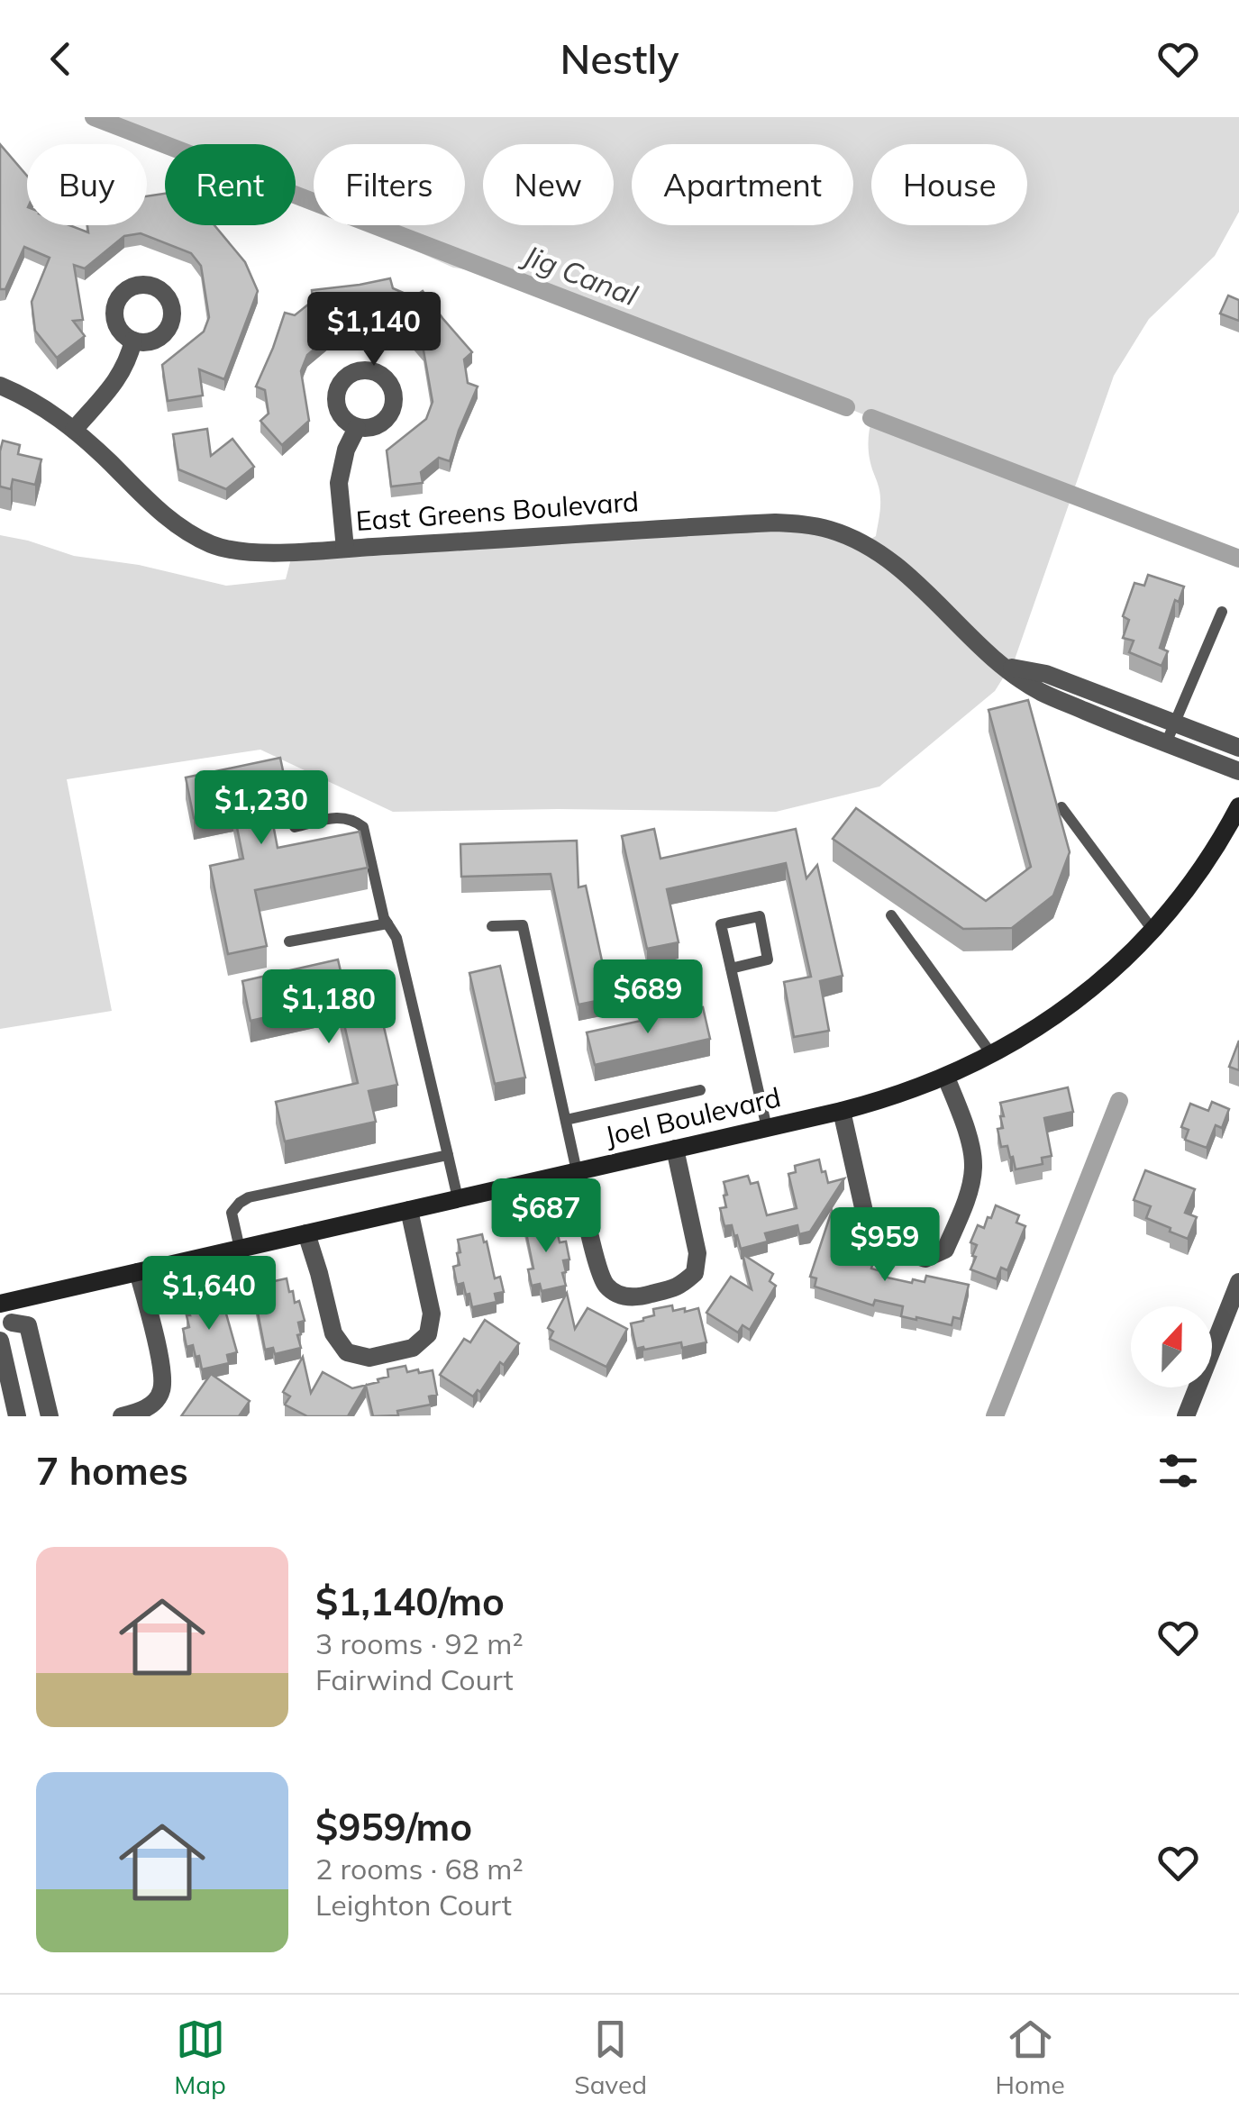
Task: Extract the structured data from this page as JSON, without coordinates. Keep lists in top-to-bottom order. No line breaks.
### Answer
{"streets":{"main road":["Joel Boulevard"],"street":["East Greens Boulevard"]},"water":["Jig Canal"],"north":"top","page":{"header":"Nestly","chip":["Buy","Rent","Filters","New","Apartment","House"],"price":["$1,140","$1,230","$689","$1,180","$687","$959","$1,640"],"heading":"7 homes","list":[{"name":"$1,140/mo","note":"3 rooms · 92 m² · Fairwind Court"},{"name":"$959/mo","note":"2 rooms · 68 m² · Leighton Court"}],"tabs":["Map","Saved","Home"]}}
